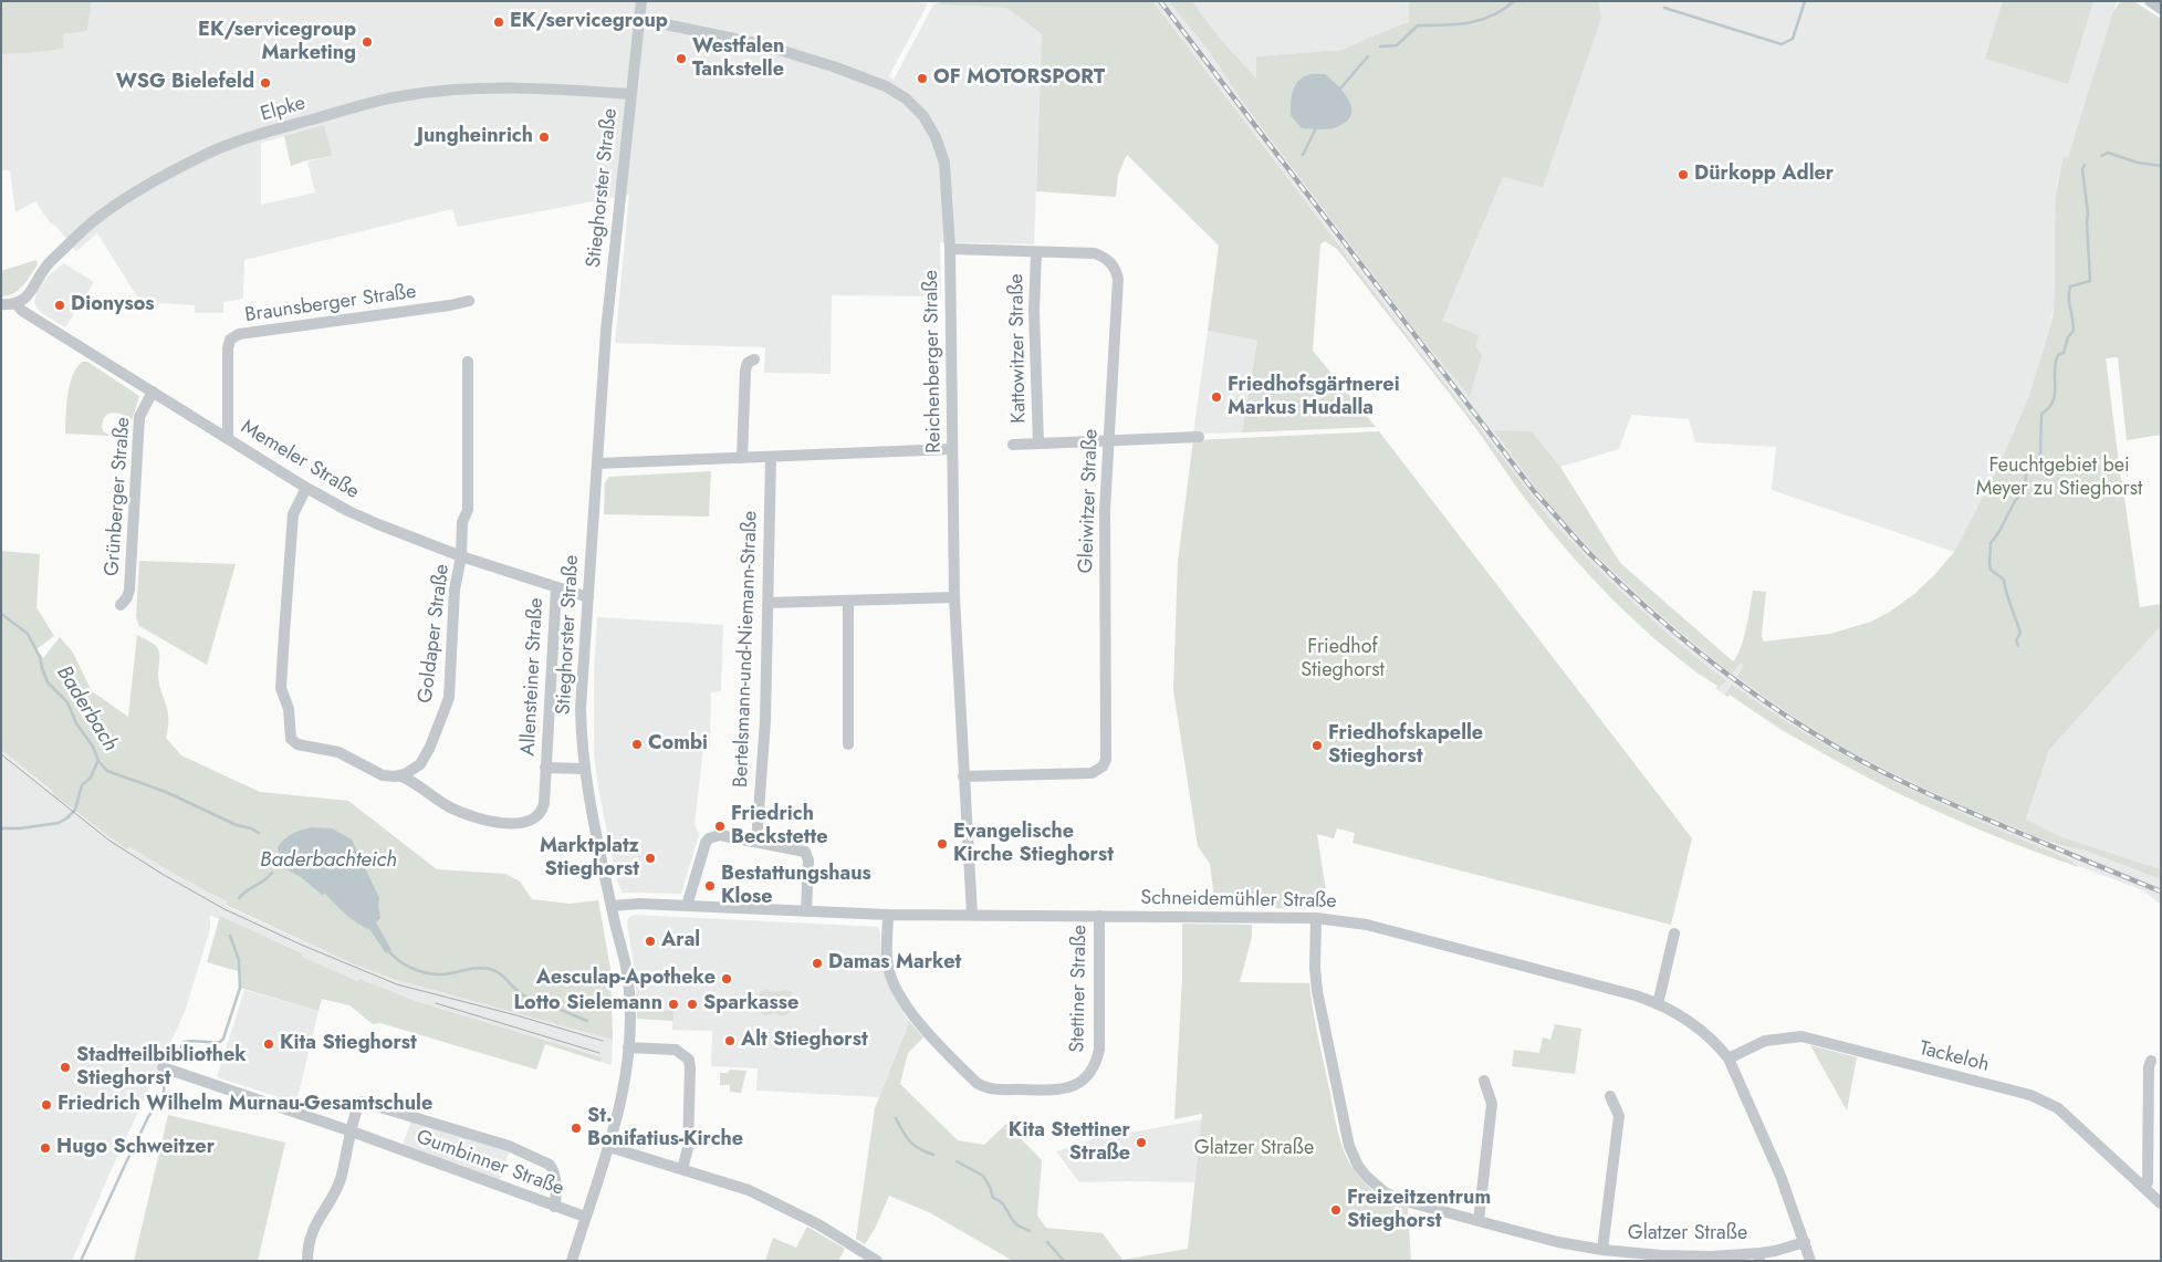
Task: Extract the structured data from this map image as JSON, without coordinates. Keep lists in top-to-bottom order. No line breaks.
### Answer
{"streets":{"street":["Elpke","Stieghorster Straße","Braunsberger Straße","Kattowitzer Straße","Reichenberger Straße","Memeler Straße","Grünberger Straße","Gleiwitzer Straße","Goldaper Straße","Bertelsmann-und-Niemann-Straße","Allensteiner Straße","Schneidemühler Straße","Stettiner Straße","Tackeloh","Gumbinner Straße","Glatzer Straße"]},"crossings":[["Elpke","Stieghorster Straße"],["Elpke","Memeler Straße"],["Stieghorster Straße","Reichenberger Straße"],["Stieghorster Straße","Memeler Straße"],["Stieghorster Straße","Allensteiner Straße"],["Stieghorster Straße","Schneidemühler Straße"],["Stieghorster Straße","Gumbinner Straße"],["Braunsberger Straße","Memeler Straße"],["Kattowitzer Straße","Gleiwitzer Straße"],["Reichenberger Straße","Gleiwitzer Straße"],["Reichenberger Straße","Schneidemühler Straße"],["Memeler Straße","Grünberger Straße"],["Memeler Straße","Goldaper Straße"],["Memeler Straße","Allensteiner Straße"],["Schneidemühler Straße","Stettiner Straße"],["Schneidemühler Straße","Tackeloh"],["Schneidemühler Straße","Glatzer Straße"]],"water":["Baderbach","Baderbachteich"],"parks":["Feuchtgebiet bei Meyer zu Stieghorst","Friedhof Stieghorst","Glatzer Straße"],"places":["EK/servicegroup","EK/servicegroup Marketing","Westfalen Tankstelle","OF MOTORSPORT","WSG Bielefeld","Jungheinrich","Dürkopp Adler","Dionysos","Friedhofsgärtnerei Markus Hudalla","Combi","Friedhofskapelle Stieghorst","Friedrich Beckstette","Evangelische Kirche Stieghorst","Marktplatz Stieghorst","Bestattungshaus Klose","Aral","Damas Market","Aesculap-Apotheke","Lotto Sielemann","Sparkasse","Alt Stieghorst","Kita Stieghorst","Stadtteilbibliothek Stieghorst","Friedrich Wilhelm Murnau-Gesamtschule","St. Bonifatius-Kirche","Kita Stettiner Straße","Hugo Schweitzer","Freizeitzentrum Stieghorst"]}
